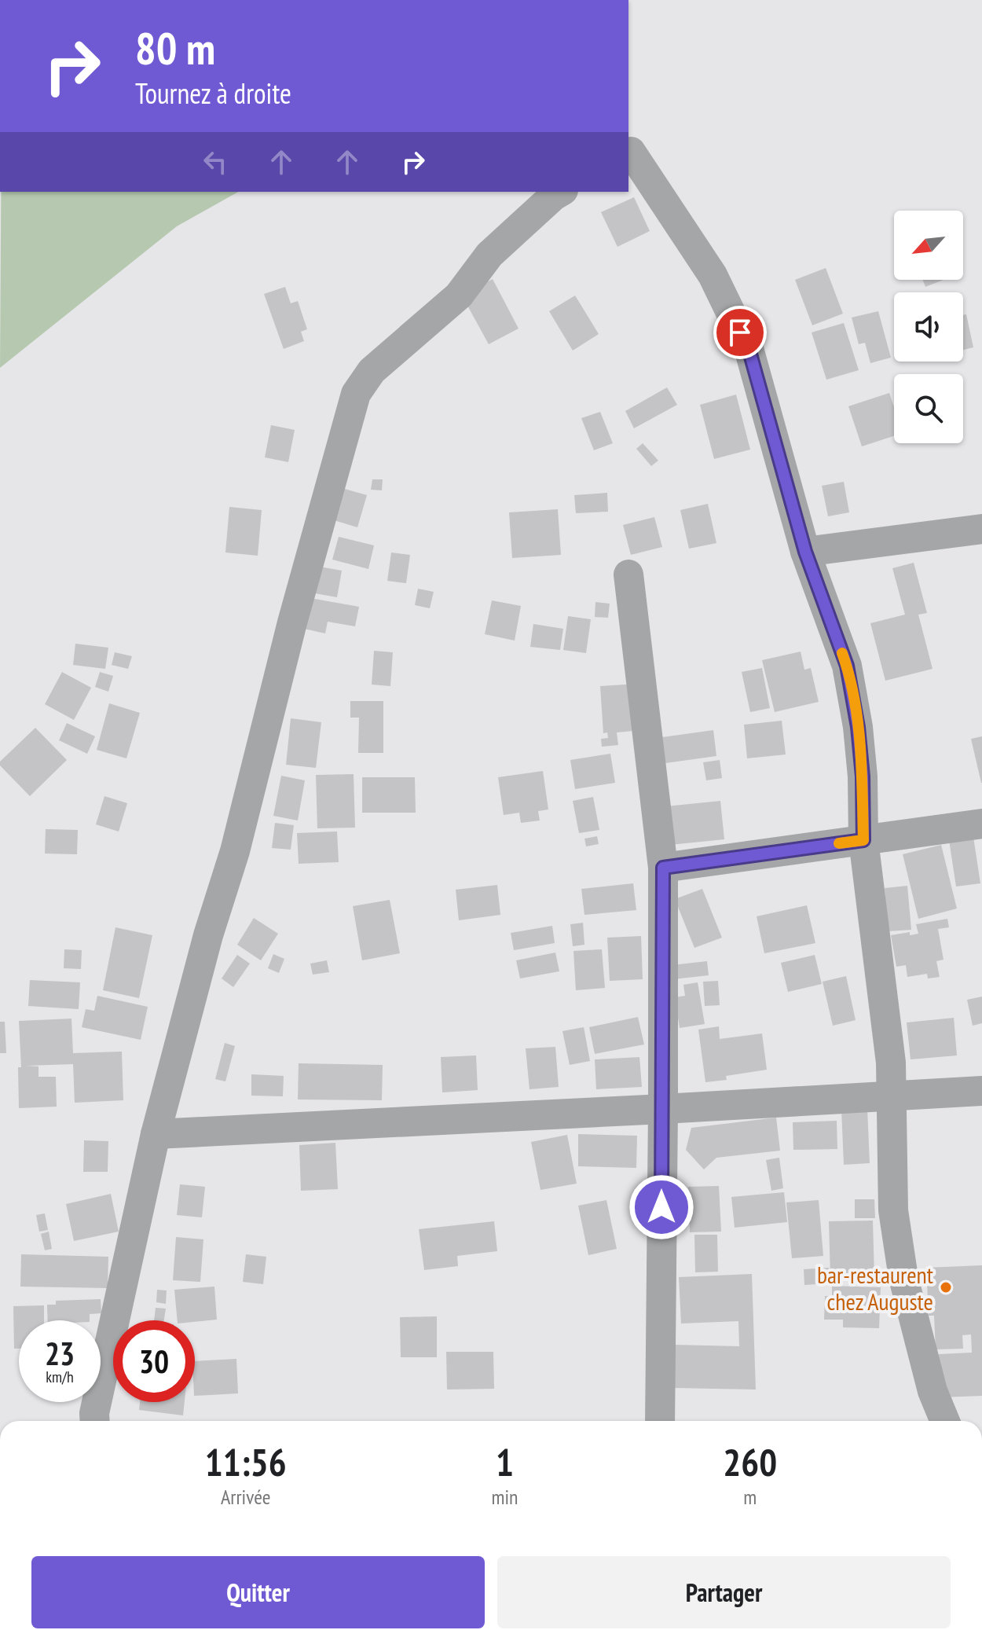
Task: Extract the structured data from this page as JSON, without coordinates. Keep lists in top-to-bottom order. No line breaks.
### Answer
{"places":["bar-restaurent chez Auguste"],"north":"bottom left","page":{"turn":["80 m","Tournez à droite"],"speed":"23 km/h","limit":"30","eta":["11:56","Arrivée","1","min","260","m"],"buttons":["Quitter","Partager"]}}
